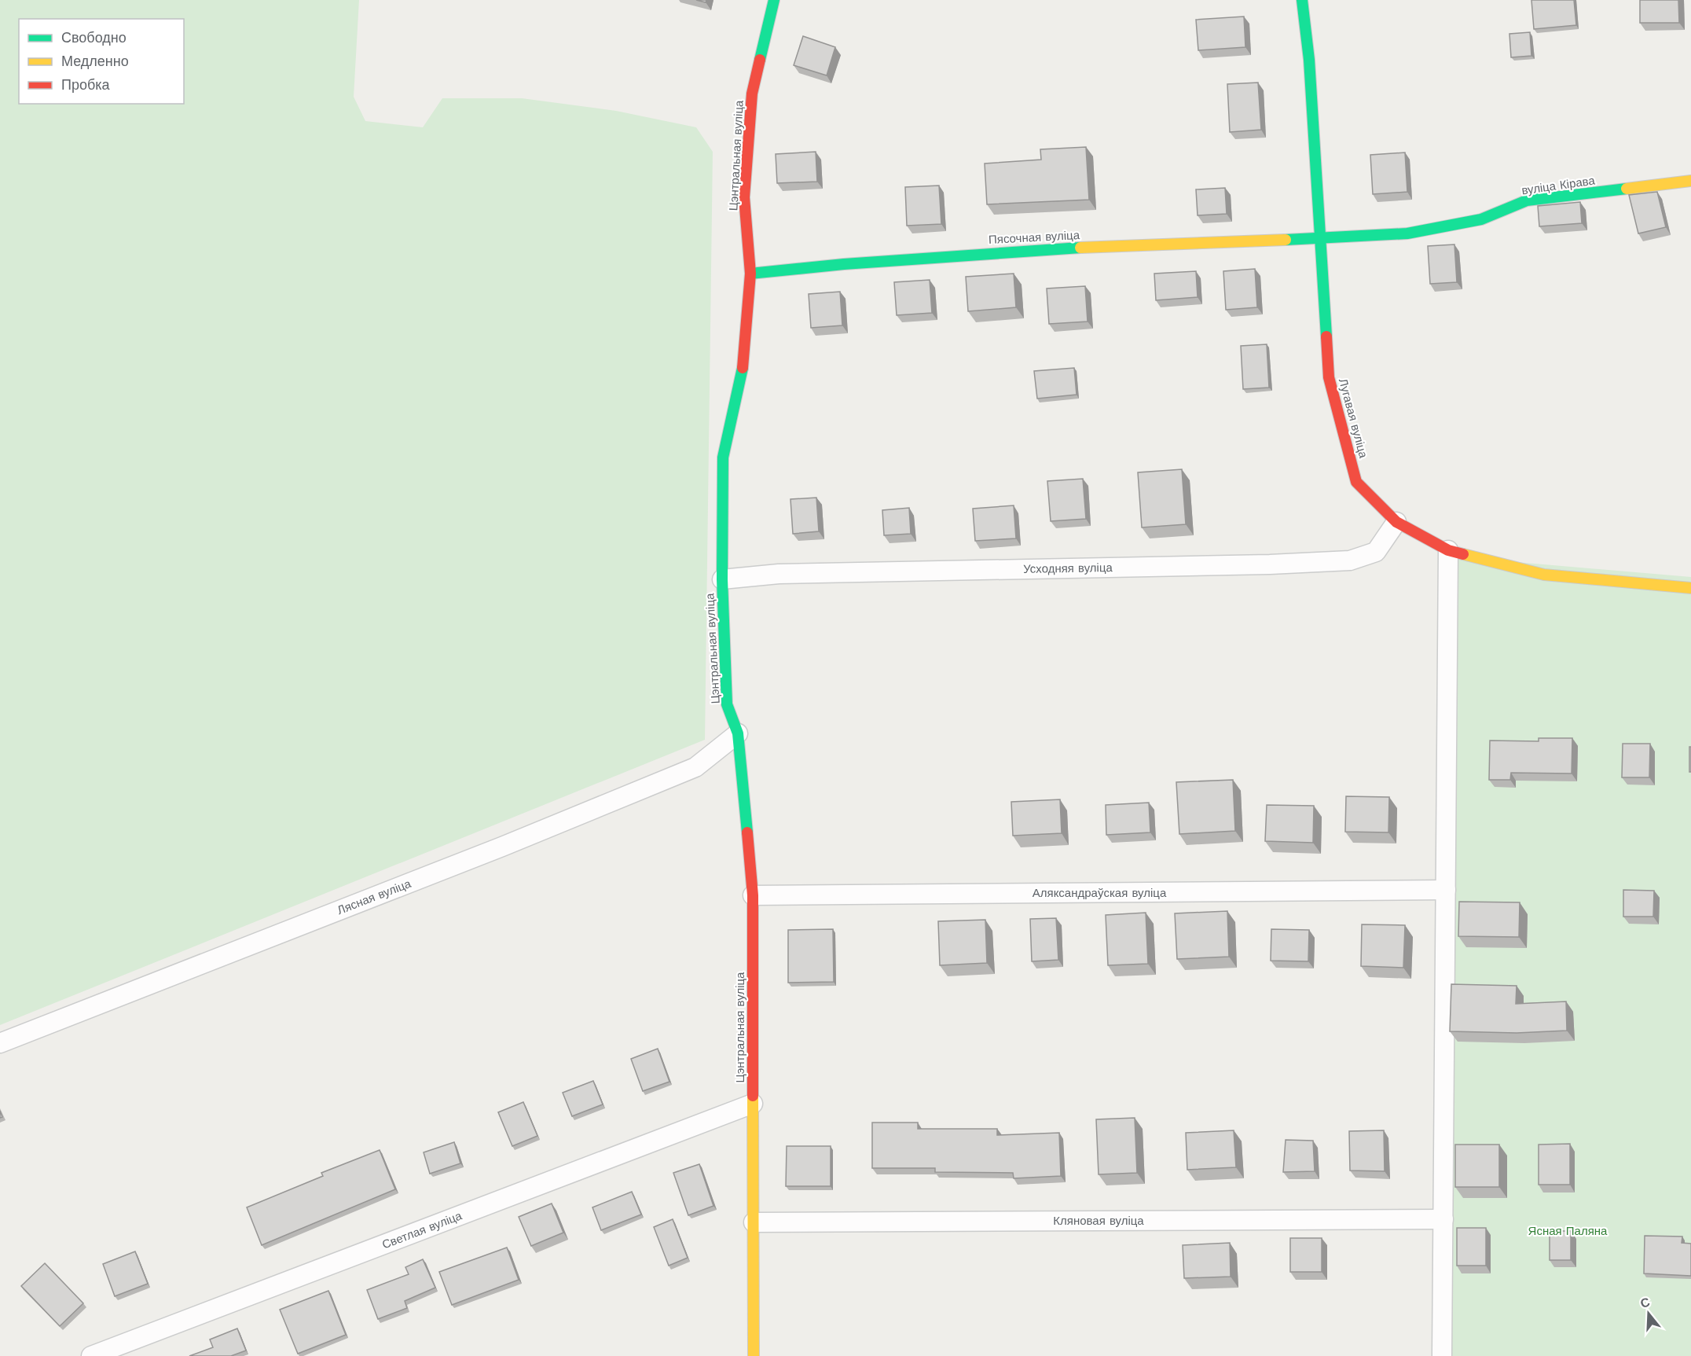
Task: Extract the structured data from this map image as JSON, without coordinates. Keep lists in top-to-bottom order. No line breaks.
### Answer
{"streets":{"street":["Цэнтральная вуліца","вуліца Кірава","Пясочная вуліца","Лугавая вуліца","Усходняя вуліца","Аляксандраўская вуліца","Лясная вуліца","Кляновая вуліца","Светлая вуліца"]},"crossings":[["Цэнтральная вуліца","Пясочная вуліца"],["Цэнтральная вуліца","Усходняя вуліца"],["Цэнтральная вуліца","Аляксандраўская вуліца"],["Цэнтральная вуліца","Лясная вуліца"],["Цэнтральная вуліца","Кляновая вуліца"],["Цэнтральная вуліца","Светлая вуліца"],["вуліца Кірава","Пясочная вуліца"],["вуліца Кірава","Лугавая вуліца"],["Пясочная вуліца","Лугавая вуліца"],["Лугавая вуліца","Усходняя вуліца"]],"parks":["Ясная Паляна"],"legend":["Свободно","Медленно","Пробка"],"north":"top"}
